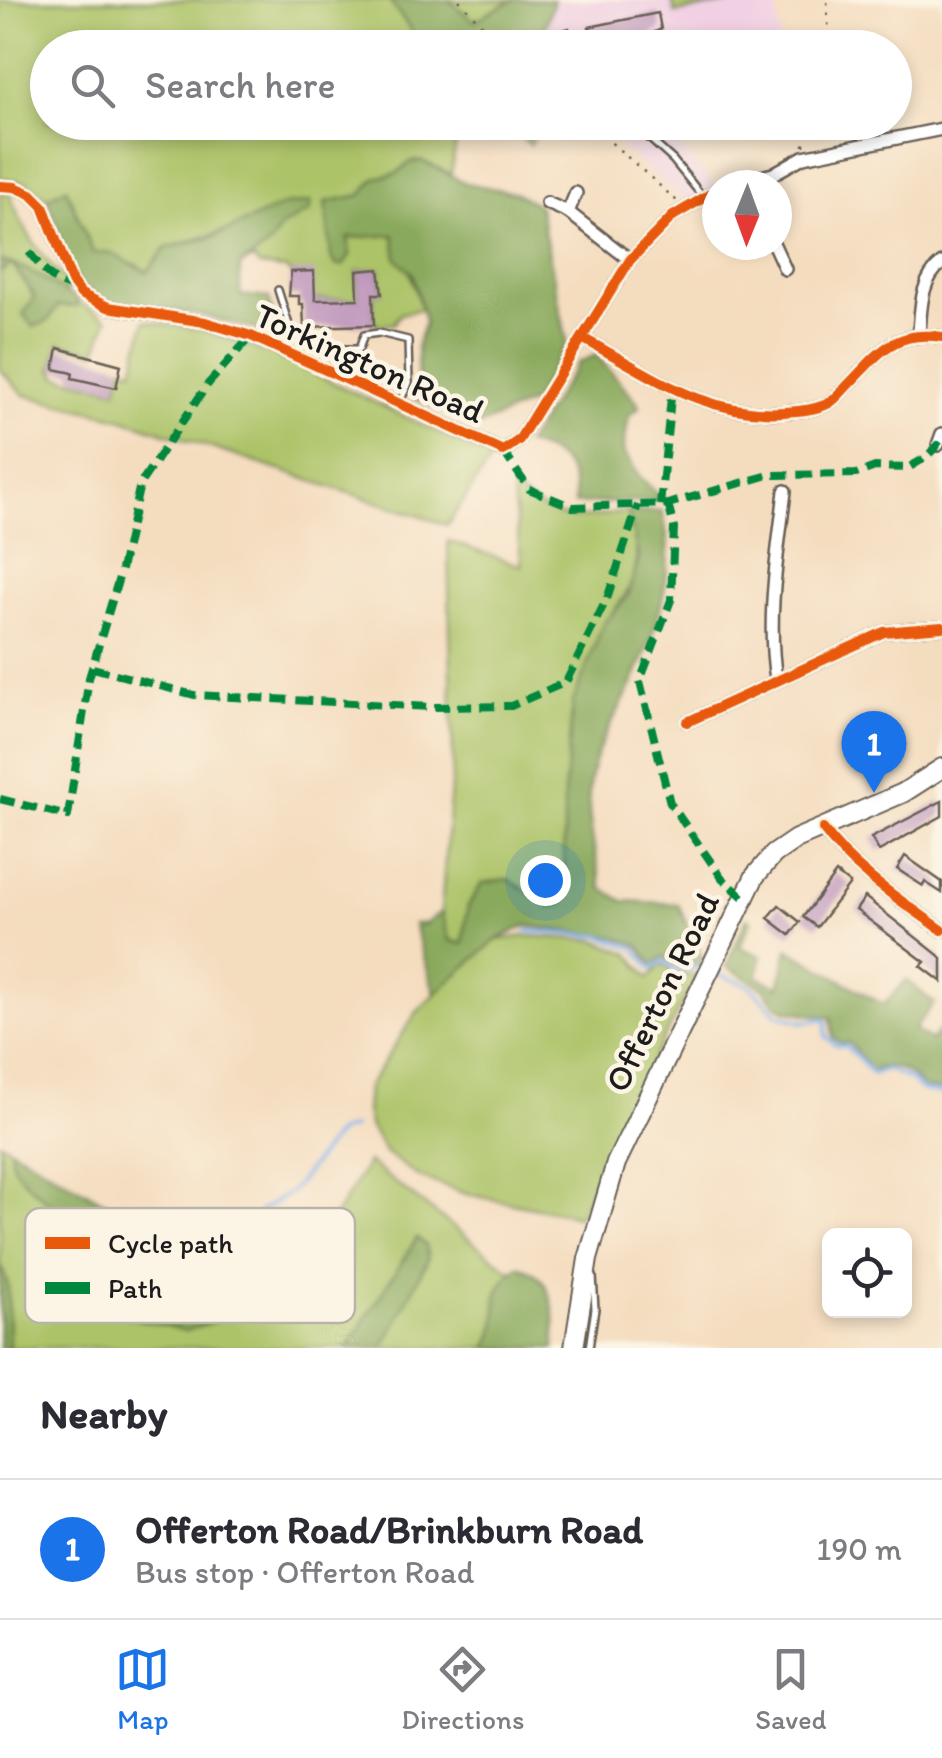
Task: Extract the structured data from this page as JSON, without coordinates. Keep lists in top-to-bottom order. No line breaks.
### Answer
{"streets":{"main road":["Offerton Road"],"street":["Torkington Road"]},"legend":["Cycle path","Path"],"north":"bottom","page":{"search":"Search here","pins":"1","heading":"Nearby","list":[{"mark":"1","name":"Offerton Road/Brinkburn Road","note":"Bus stop · Offerton Road","value":"190 m"}],"nav":["Map","Directions","Saved"]}}
